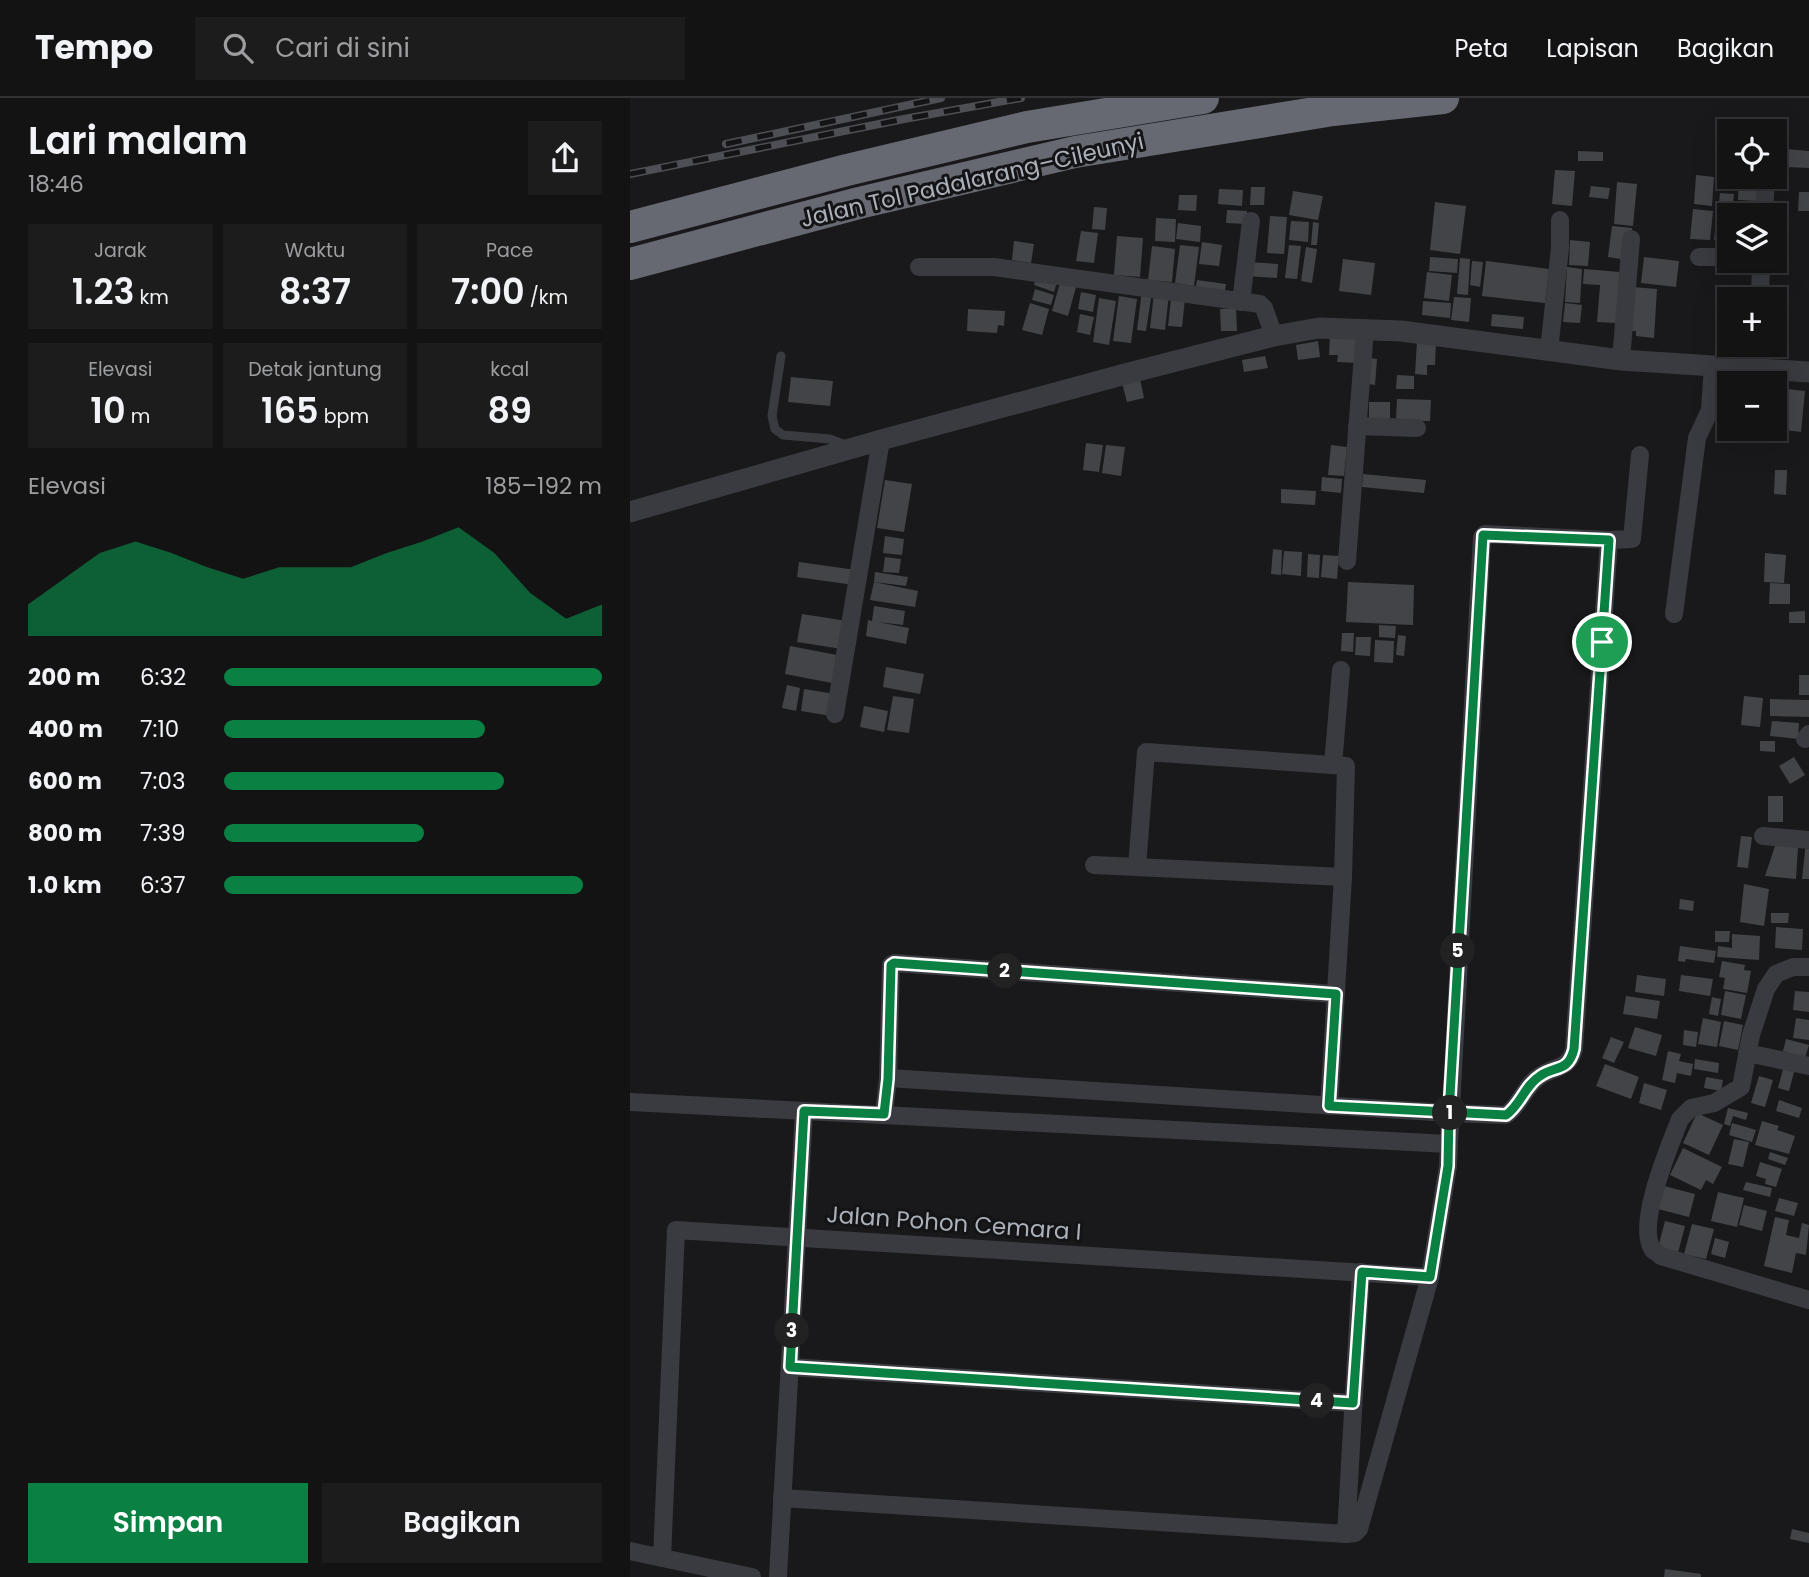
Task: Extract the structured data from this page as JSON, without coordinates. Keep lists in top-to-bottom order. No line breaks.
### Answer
{"streets":{"highway":["Jalan Tol Padalarang–Cileunyi"],"street":["Jalan Pohon Cemara I"]},"page":{"header":"Tempo","search":"Cari di sini","nav":["Peta","Lapisan","Bagikan"],"heading":["Lari malam","18:46"],"map_buttons":["+","−"],"stats":[["Jarak","1.23 km"],["Waktu","8:37"],["Pace","7:00 /km"],["Elevasi","10 m"],["Detak jantung","165 bpm"],["kcal","89"]],"chart":["Elevasi","185–192 m"],"list":[{"name":"200 m","note":"6:32"},{"name":"400 m","note":"7:10"},{"name":"600 m","note":"7:03"},{"name":"800 m","note":"7:39"},{"name":"1.0 km","note":"6:37"}],"pins":["5","2","1","3","4"],"buttons":["Simpan","Bagikan"]}}
